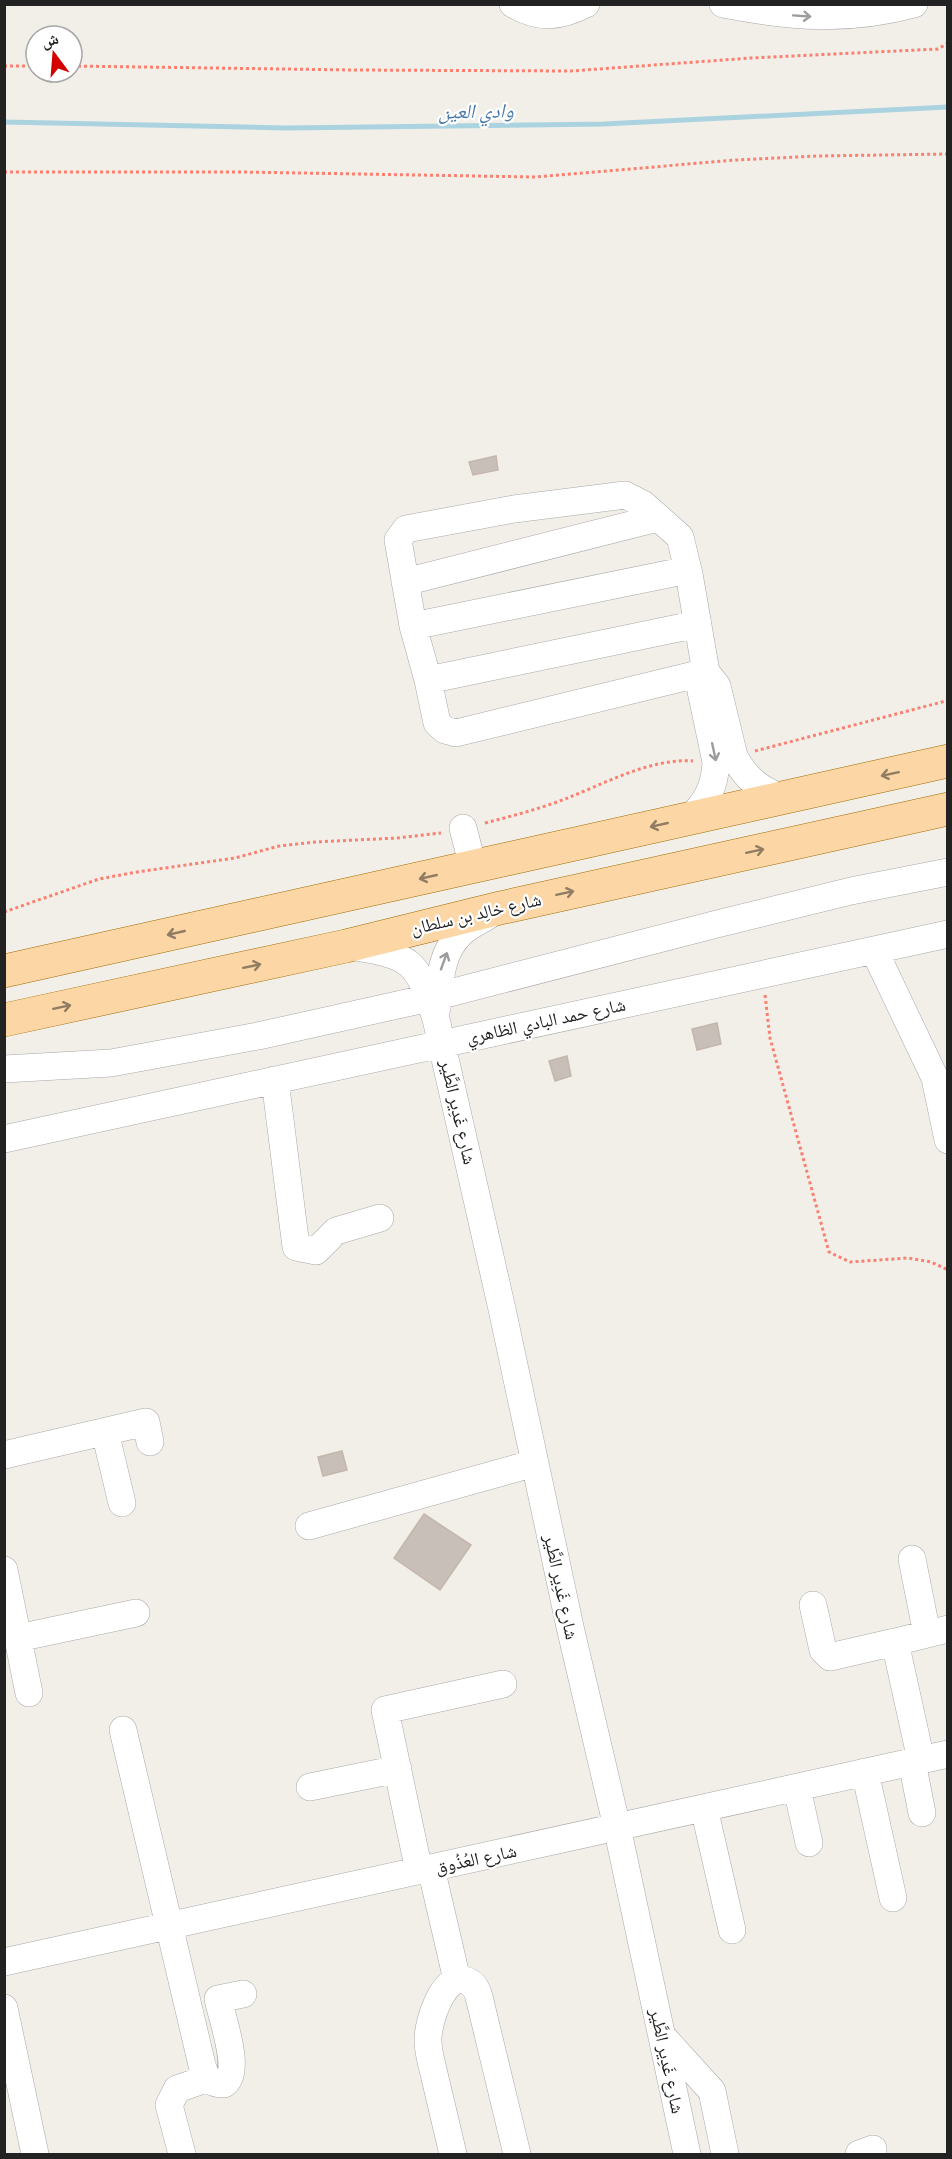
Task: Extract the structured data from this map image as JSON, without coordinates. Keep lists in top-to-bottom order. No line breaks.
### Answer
{"streets":{"main road":["شارع خالِد بن سلطان"],"street":["شارع حمد البادي الظاهري","شارع غَدِير الطَّير","شارع العُذُوق"]},"crossings":[["شارع خالِد بن سلطان","شارع غَدِير الطَّير"],["شارع حمد البادي الظاهري","شارع غَدِير الطَّير"],["شارع غَدِير الطَّير","شارع العُذُوق"]],"water":["وادي العين"],"north":"top"}
